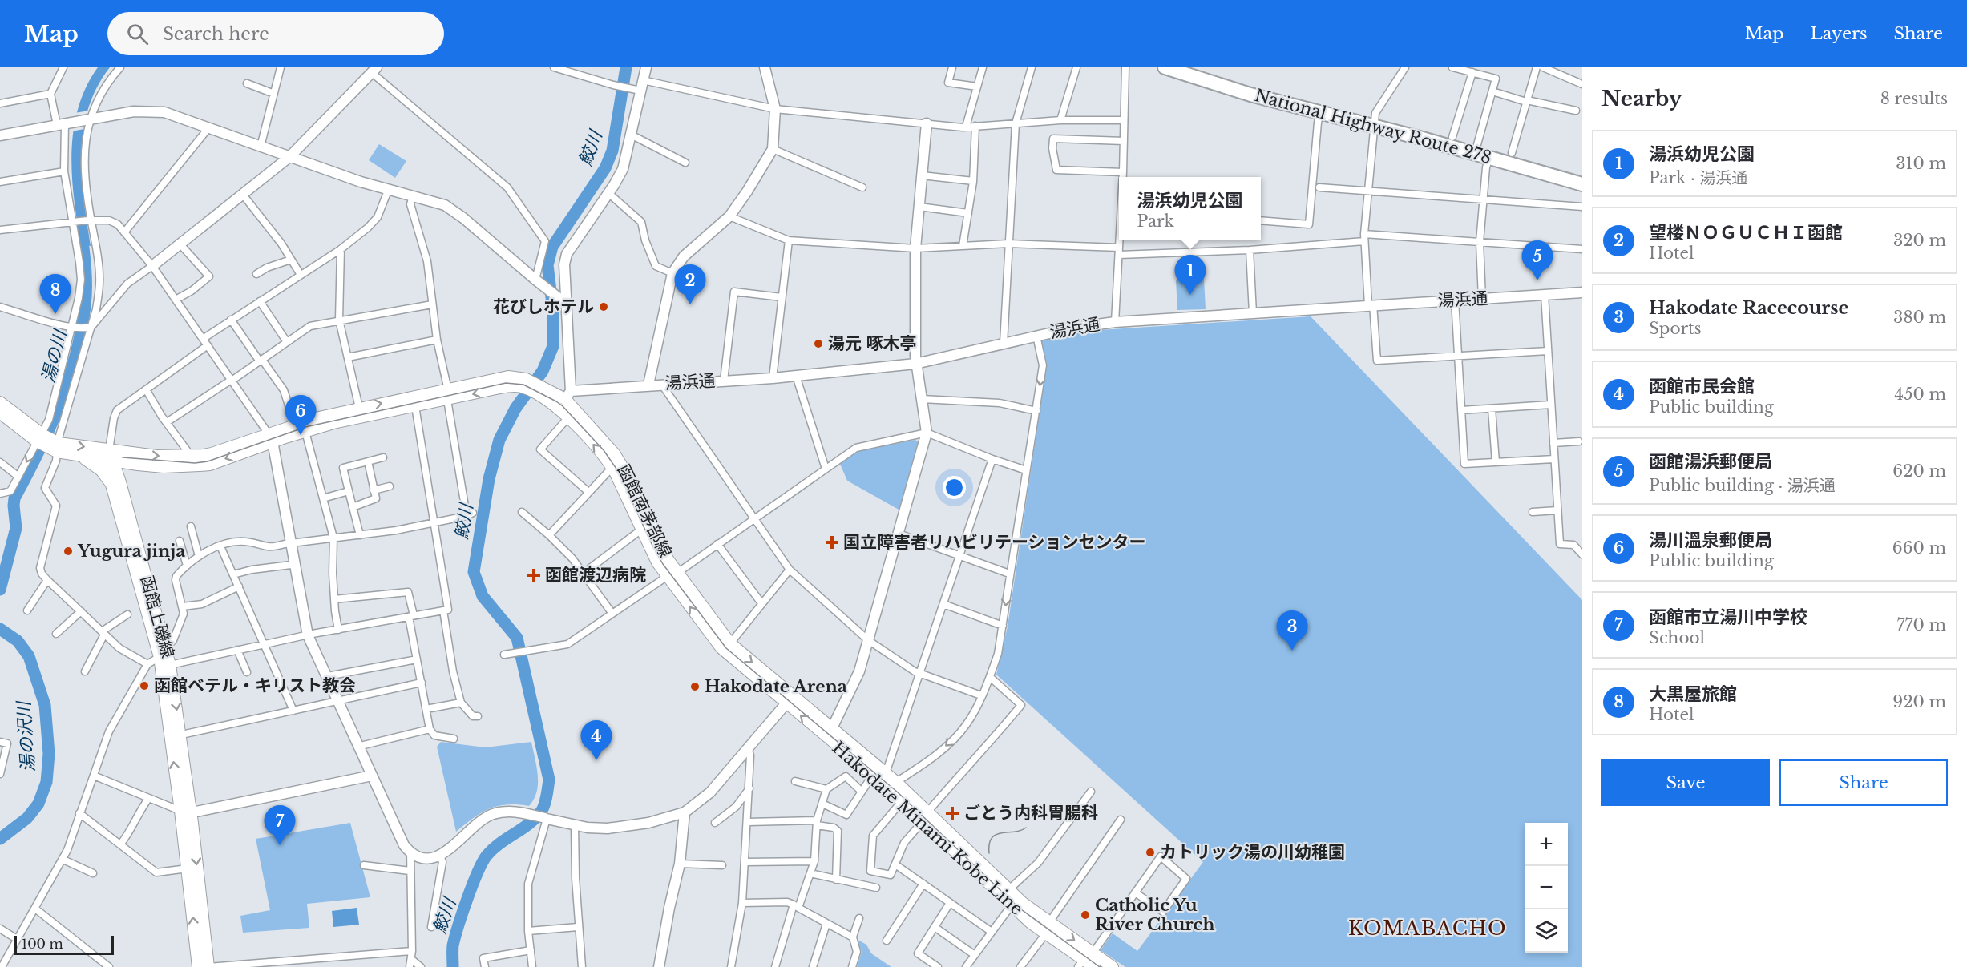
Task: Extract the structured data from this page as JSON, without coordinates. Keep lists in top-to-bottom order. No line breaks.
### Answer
{"streets":{"highway":["National Highway Route 278"],"main road":["函館南茅部線","函館上磯線","Hakodate Minami Kobe Line"],"street":["湯浜通"]},"crossings":[["湯浜通","函館南茅部線"],["湯浜通","Hakodate Minami Kobe Line"],["函館南茅部線","Hakodate Minami Kobe Line"]],"districts":["KOMABACHO"],"water":["鮫川","湯の川","湯の沢川"],"places":{"other":["花びしホテル","湯元 啄木亭","Yugura jinja","函館ベテル・キリスト教会","Hakodate Arena","カトリック湯の川幼稚園","Catholic Yu River Church"],"health":["国立障害者リハビリテーションセンター","函館渡辺病院","ごとう内科胃腸科"]},"scale_bar":"100 m","page":{"header":"Map","search":"Search here","nav":["Map","Layers","Share"],"heading":["Nearby","8 results"],"list":[{"mark":"1","name":"湯浜幼児公園","note":"Park · 湯浜通","value":"310 m"},{"mark":"2","name":"望楼ＮＯＧＵＣＨＩ函館","note":"Hotel","value":"320 m"},{"mark":"3","name":"Hakodate Racecourse","note":"Sports","value":"380 m"},{"mark":"4","name":"函館市民会館","note":"Public building","value":"450 m"},{"mark":"5","name":"函館湯浜郵便局","note":"Public building · 湯浜通","value":"620 m"},{"mark":"6","name":"湯川溫泉郵便局","note":"Public building","value":"660 m"},{"mark":"7","name":"函館市立湯川中学校","note":"School","value":"770 m"},{"mark":"8","name":"大黒屋旅館","note":"Hotel","value":"920 m"}],"popup":["湯浜幼児公園","Park"],"pins":["5","1","2","8","6","3","4","7"],"buttons":["Save","Share"],"map_buttons":["+","−"],"scale":"100 m"}}
